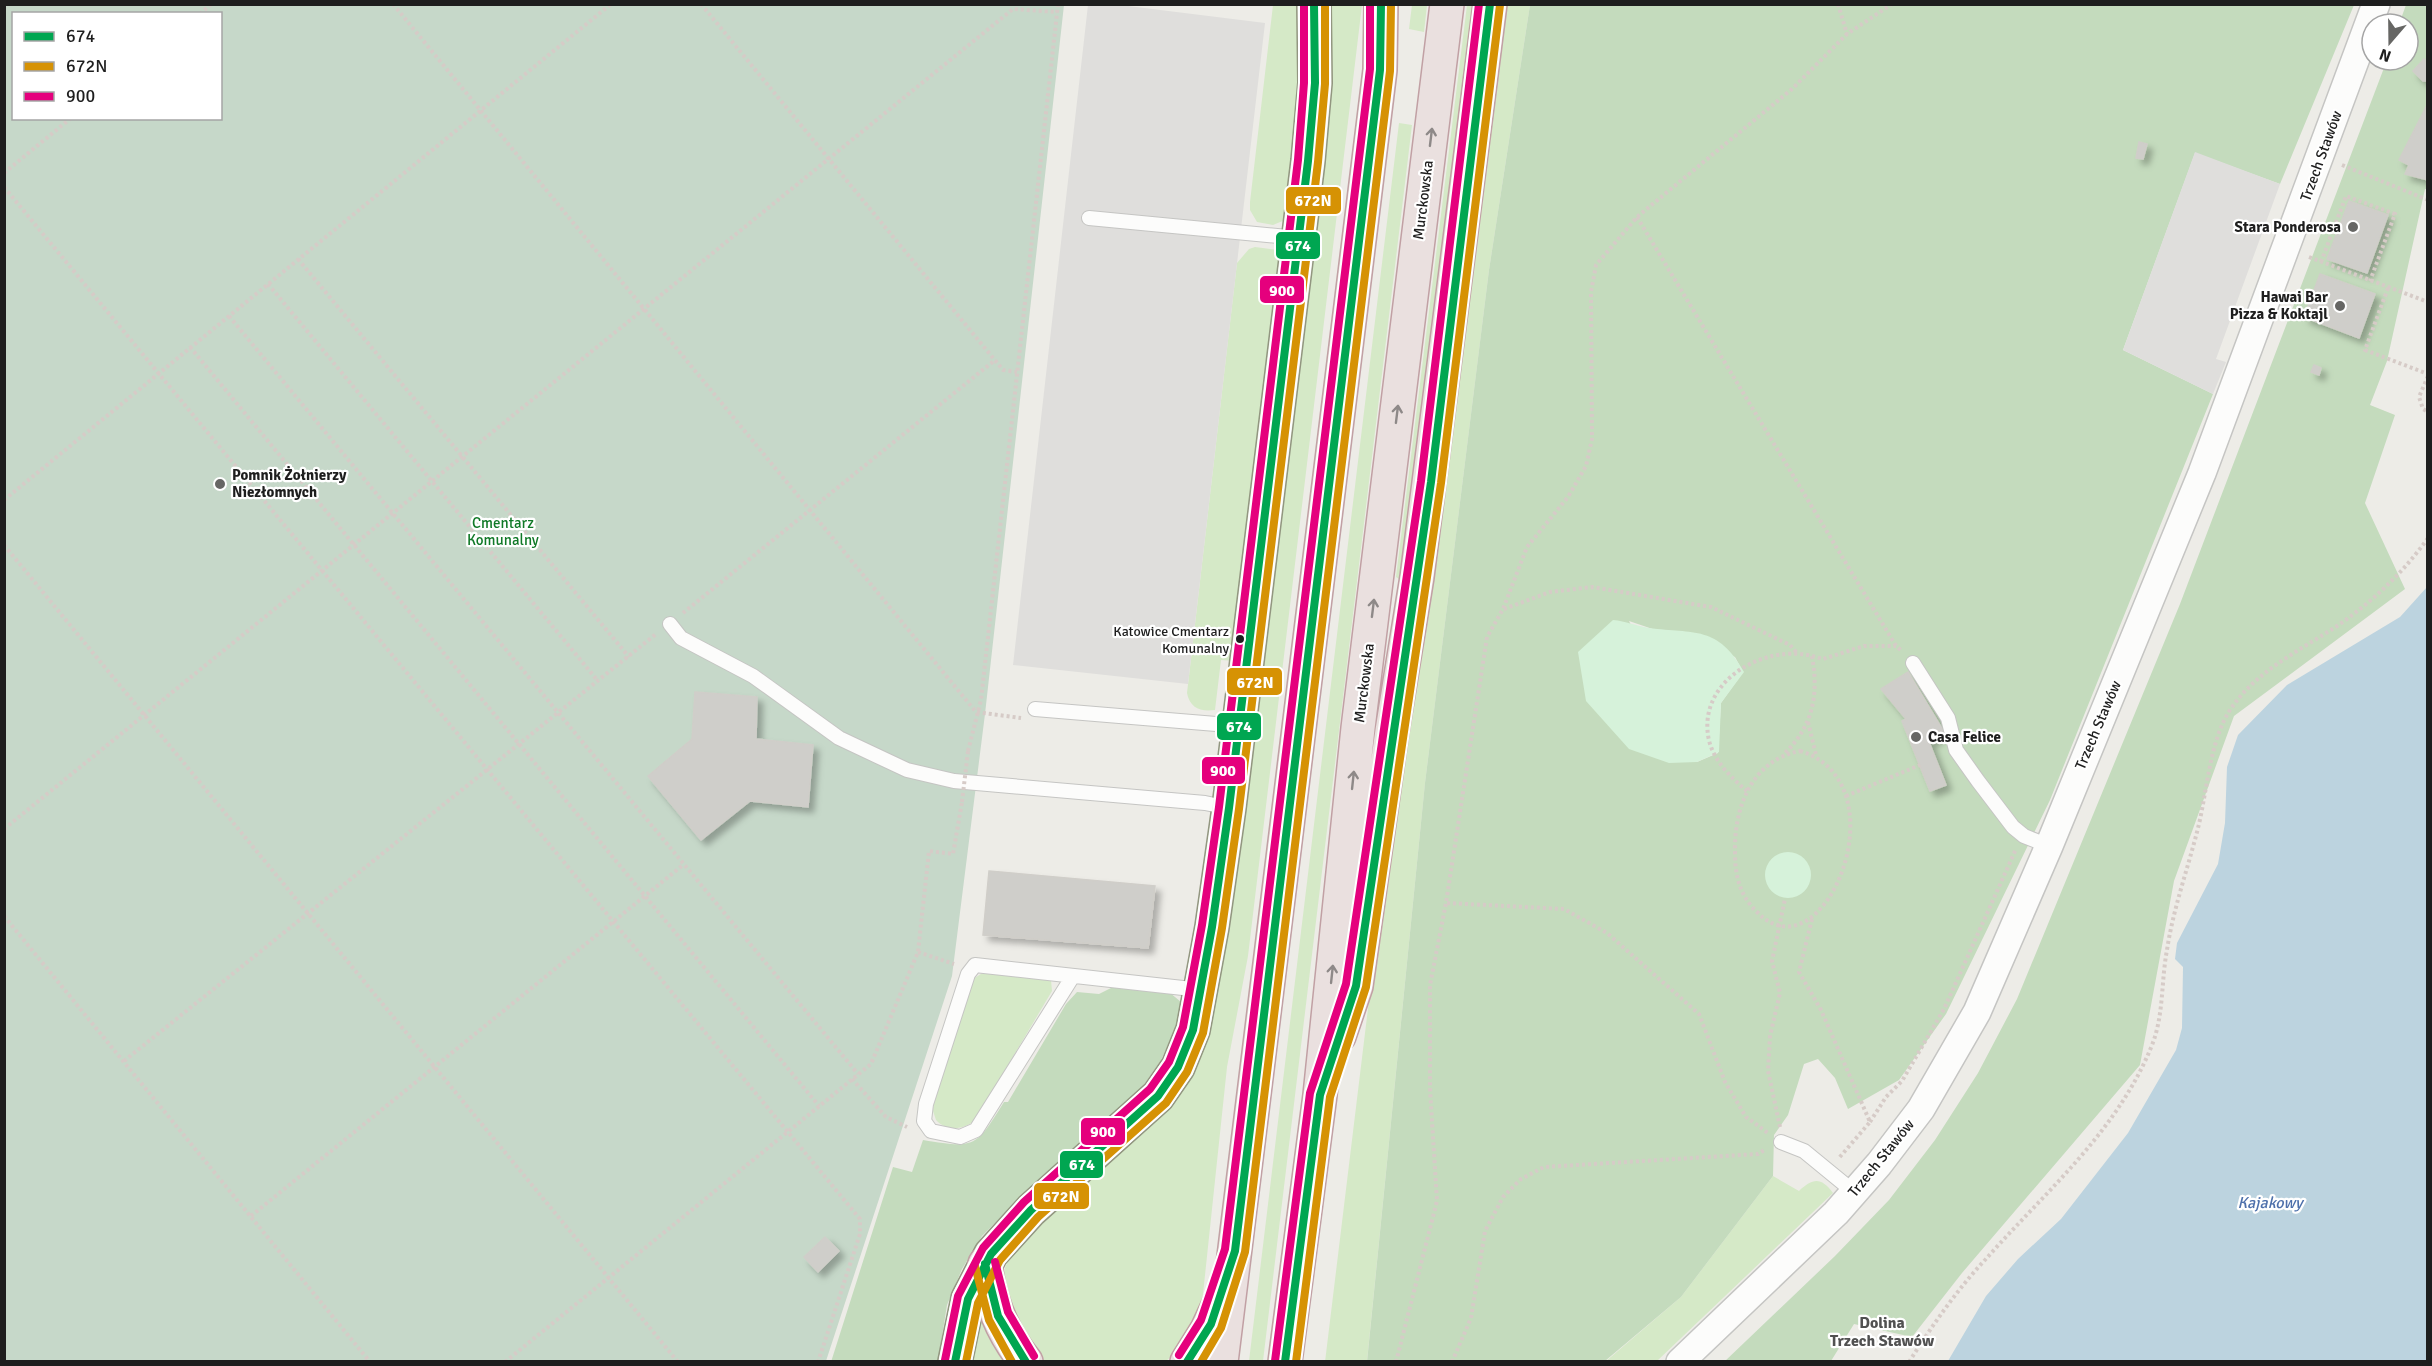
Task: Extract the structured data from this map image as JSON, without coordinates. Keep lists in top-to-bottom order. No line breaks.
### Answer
{"streets":{"highway":["Murckowska"],"street":["Trzech Stawów"]},"districts":["Dolina Trzech Stawów"],"water":["Kajakowy"],"parks":["Cmentarz Komunalny"],"places":["Stara Ponderosa","Hawai Bar Pizza & Koktajl","Pomnik Żołnierzy Niezłomnych","Katowice Cmentarz Komunalny","Casa Felice"],"lines":["transit line 674","transit line 672N","transit line 900"],"legend":["674","672N","900"],"north":"bottom"}
